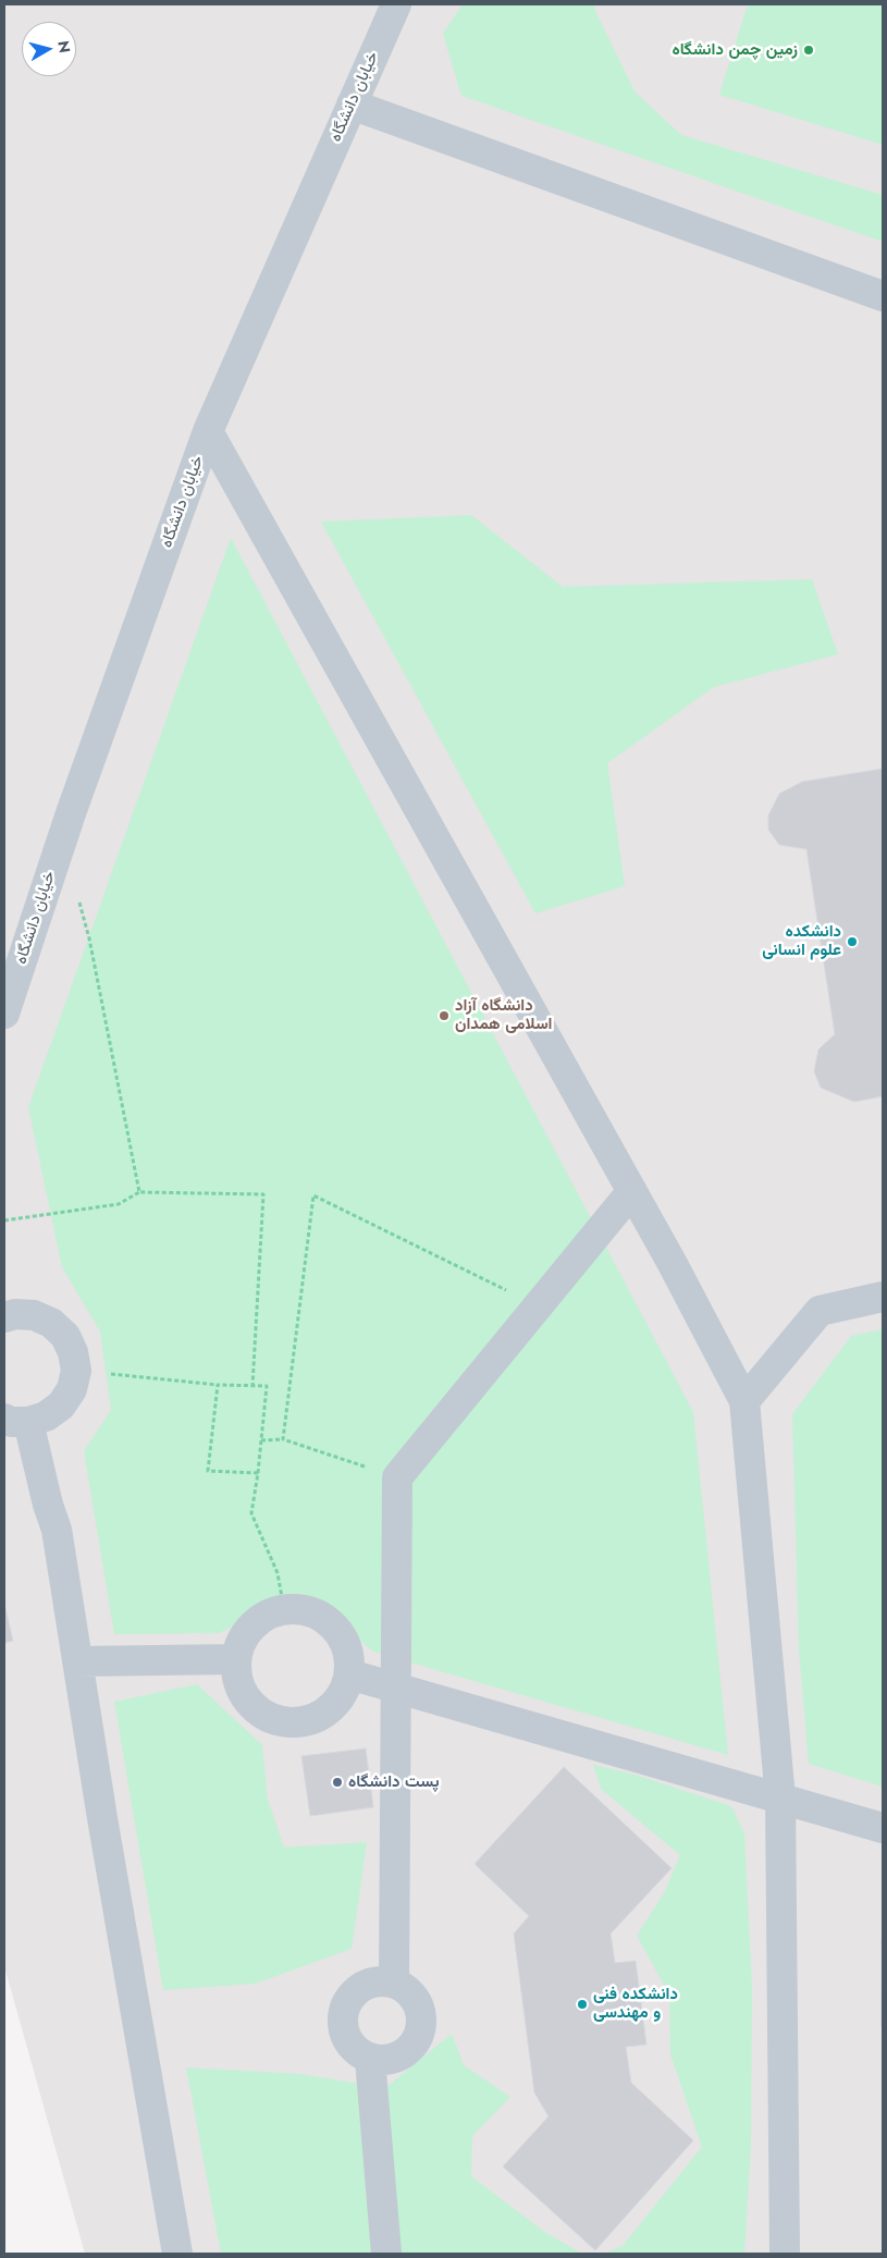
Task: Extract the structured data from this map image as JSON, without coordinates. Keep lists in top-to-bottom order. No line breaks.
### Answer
{"streets":{"lane":["خیابان دانشگاه"]},"places":["زمین چمن دانشگاه","دانشکده علوم انسانی","دانشگاه آزاد اسلامی همدان","پست دانشگاه","دانشکده فنی و مهندسی"],"north":"right"}
